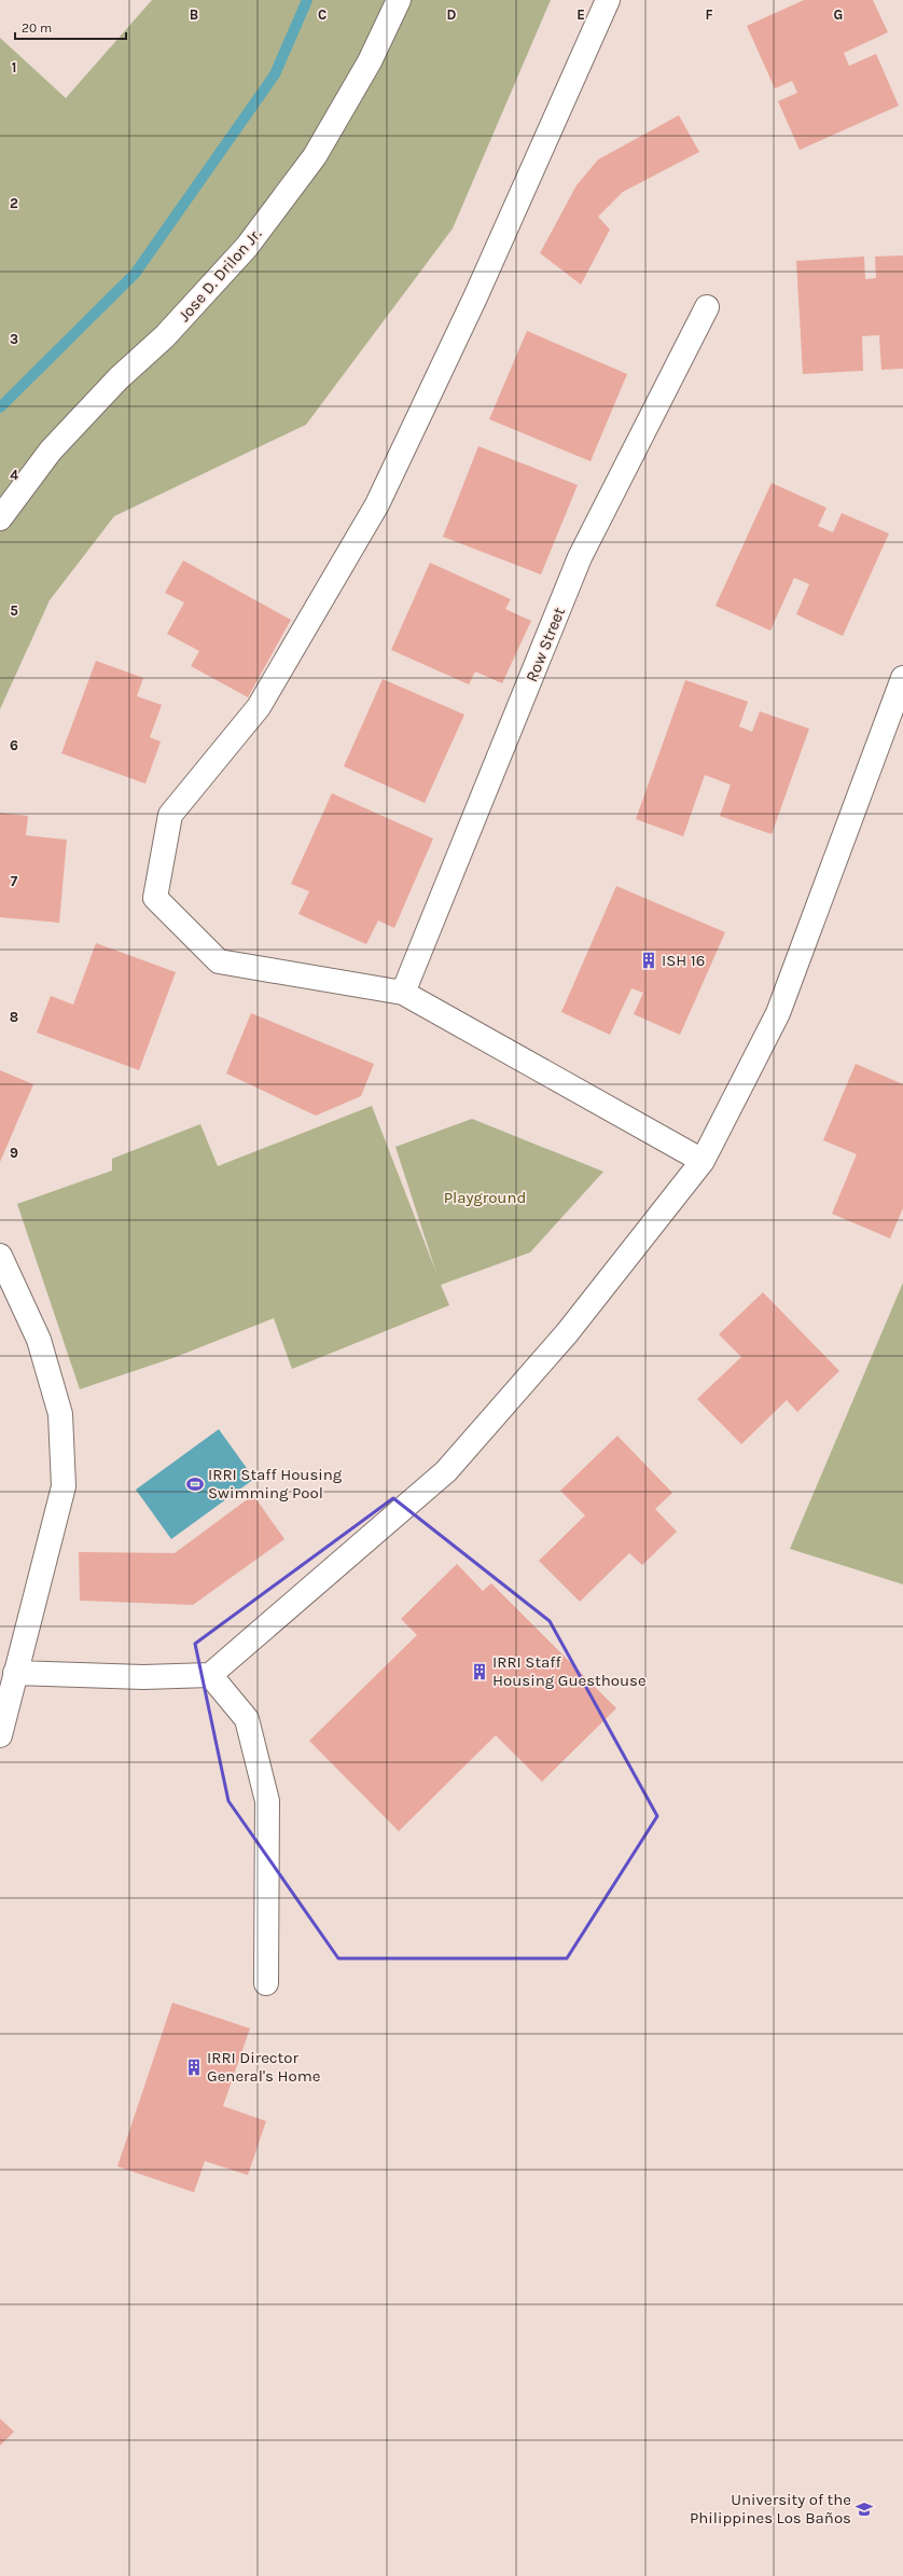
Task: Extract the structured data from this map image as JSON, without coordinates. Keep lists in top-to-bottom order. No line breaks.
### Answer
{"streets":{"street":["Jose D. Drilon Jr.","Row Street"]},"parks":["Playground"],"places":{"building":["ISH 16","IRRI Staff Housing Guesthouse","IRRI Director General's Home"],"sports":["IRRI Staff Housing Swimming Pool"],"school or university":["University of the Philippines Los Baños"]},"scale_bar":"20 m","grid":{"columns":["B","C","D","E","F","G"],"rows":["1","2","3","4","5","6","7","8","9"]}}
